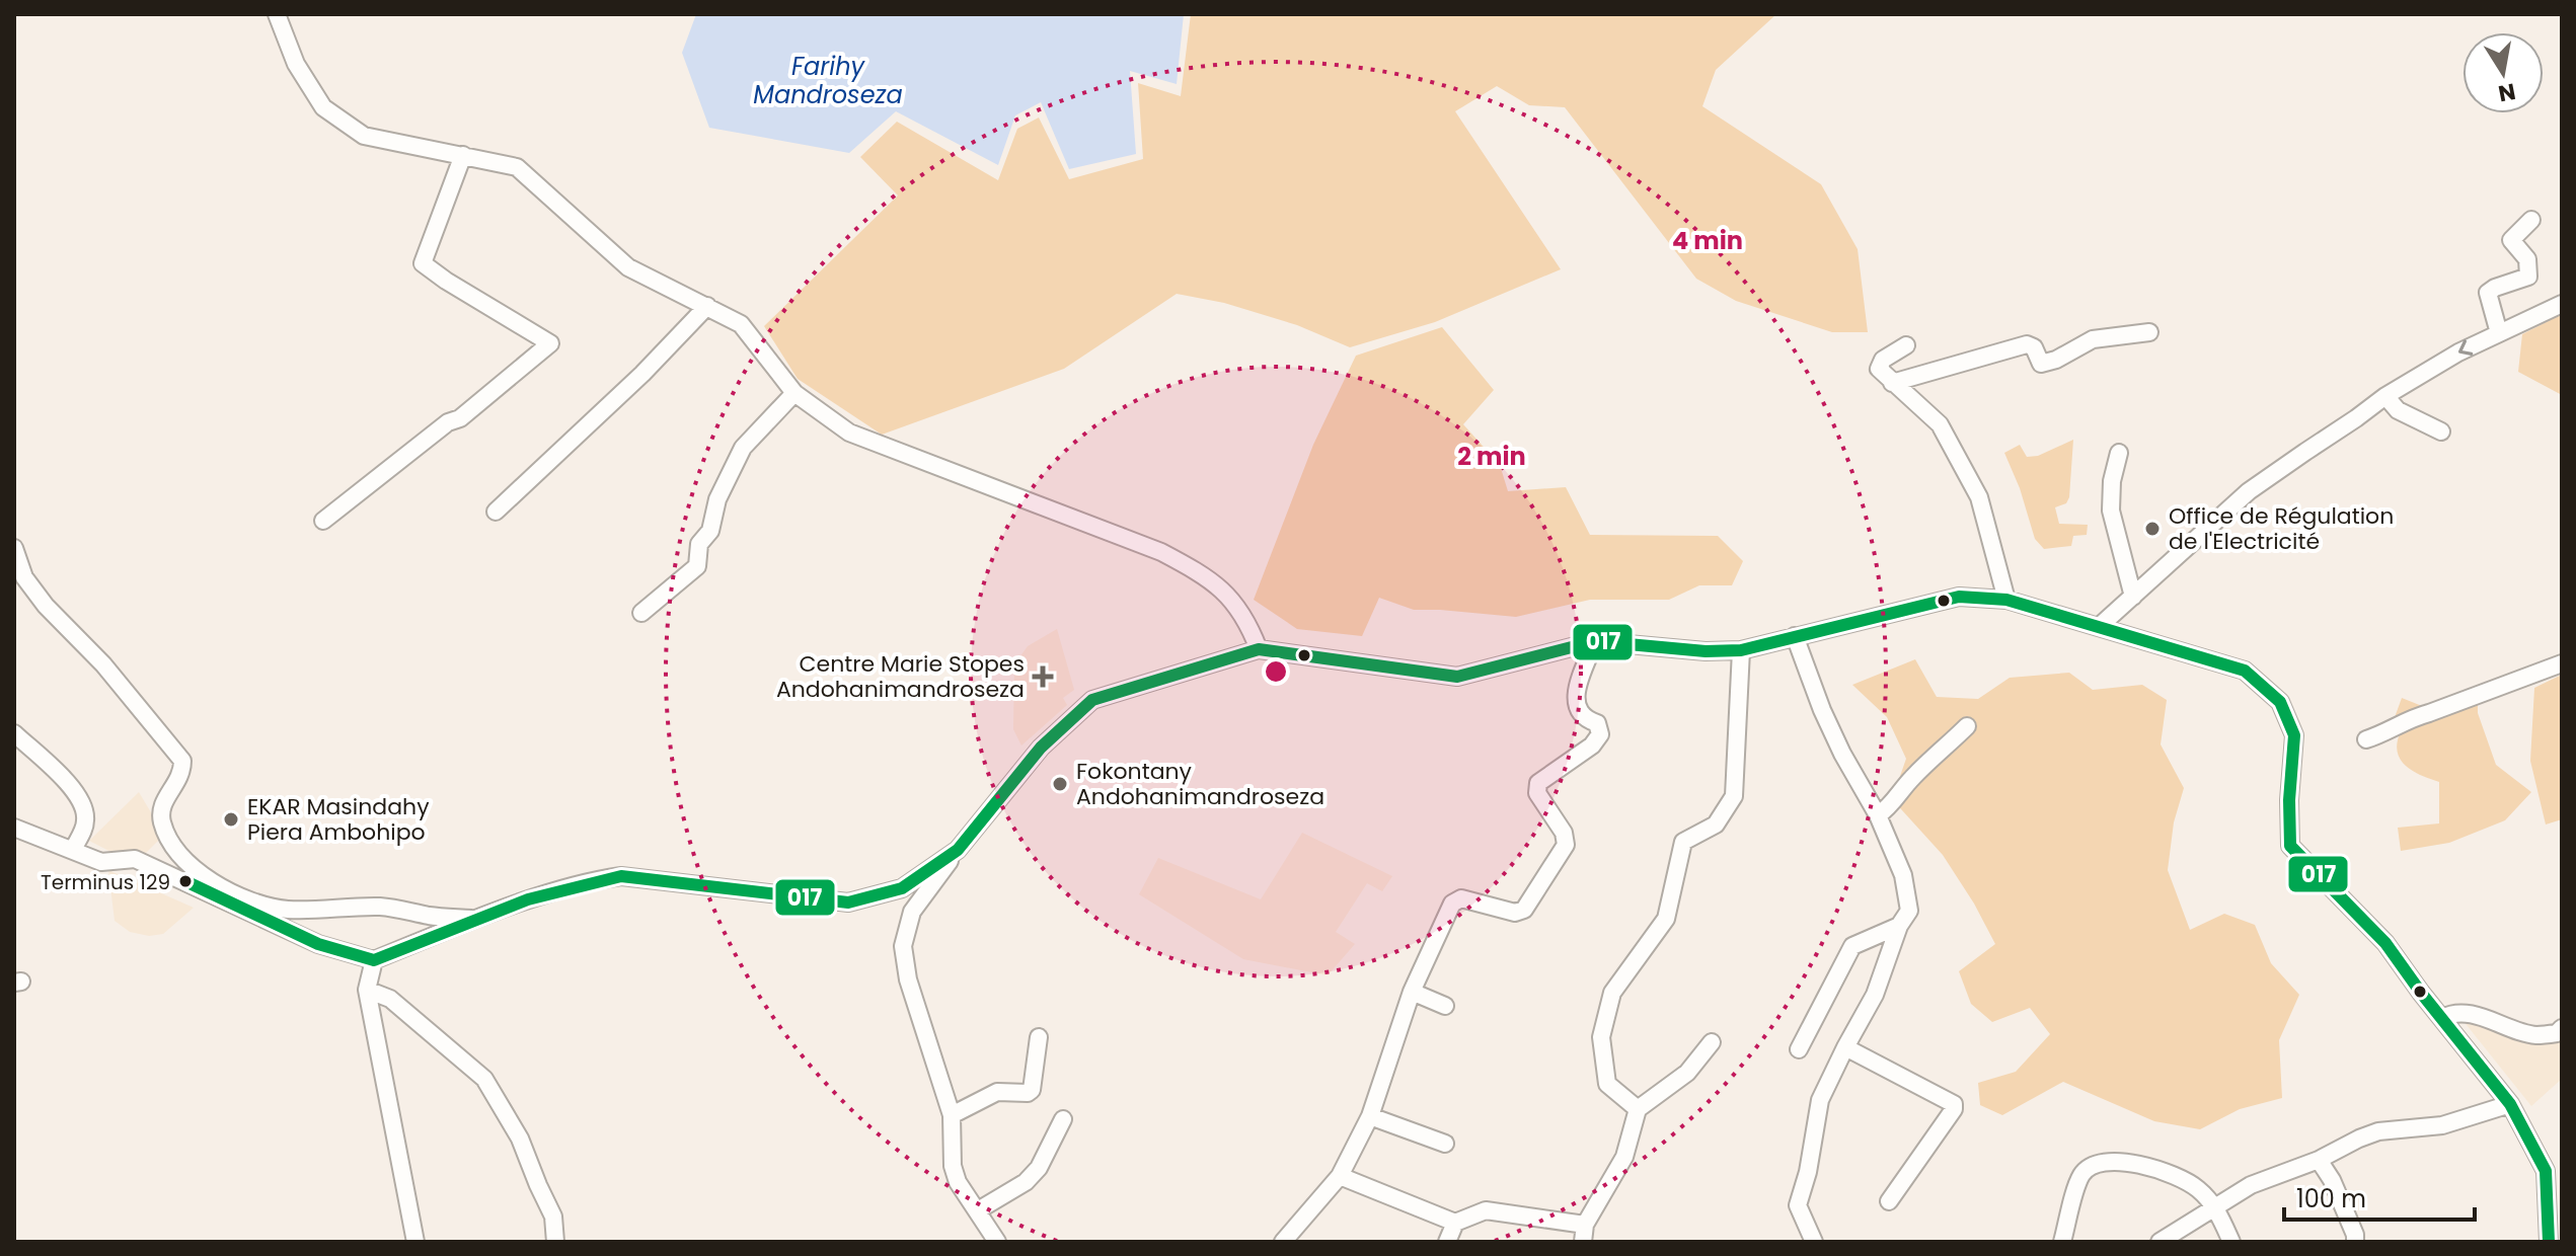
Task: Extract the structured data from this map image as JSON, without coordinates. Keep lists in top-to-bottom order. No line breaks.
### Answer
{"water":["Farihy Mandroseza"],"places":{"other":["Office de Régulation de l'Electricité","Fokontany Andohanimandroseza","EKAR Masindahy Piera Ambohipo","Terminus 129"],"health":["Centre Marie Stopes Andohanimandroseza"]},"lines":["transit line 017"],"scale_bar":"100 m","north":"bottom","rings":["4 min","2 min"]}
